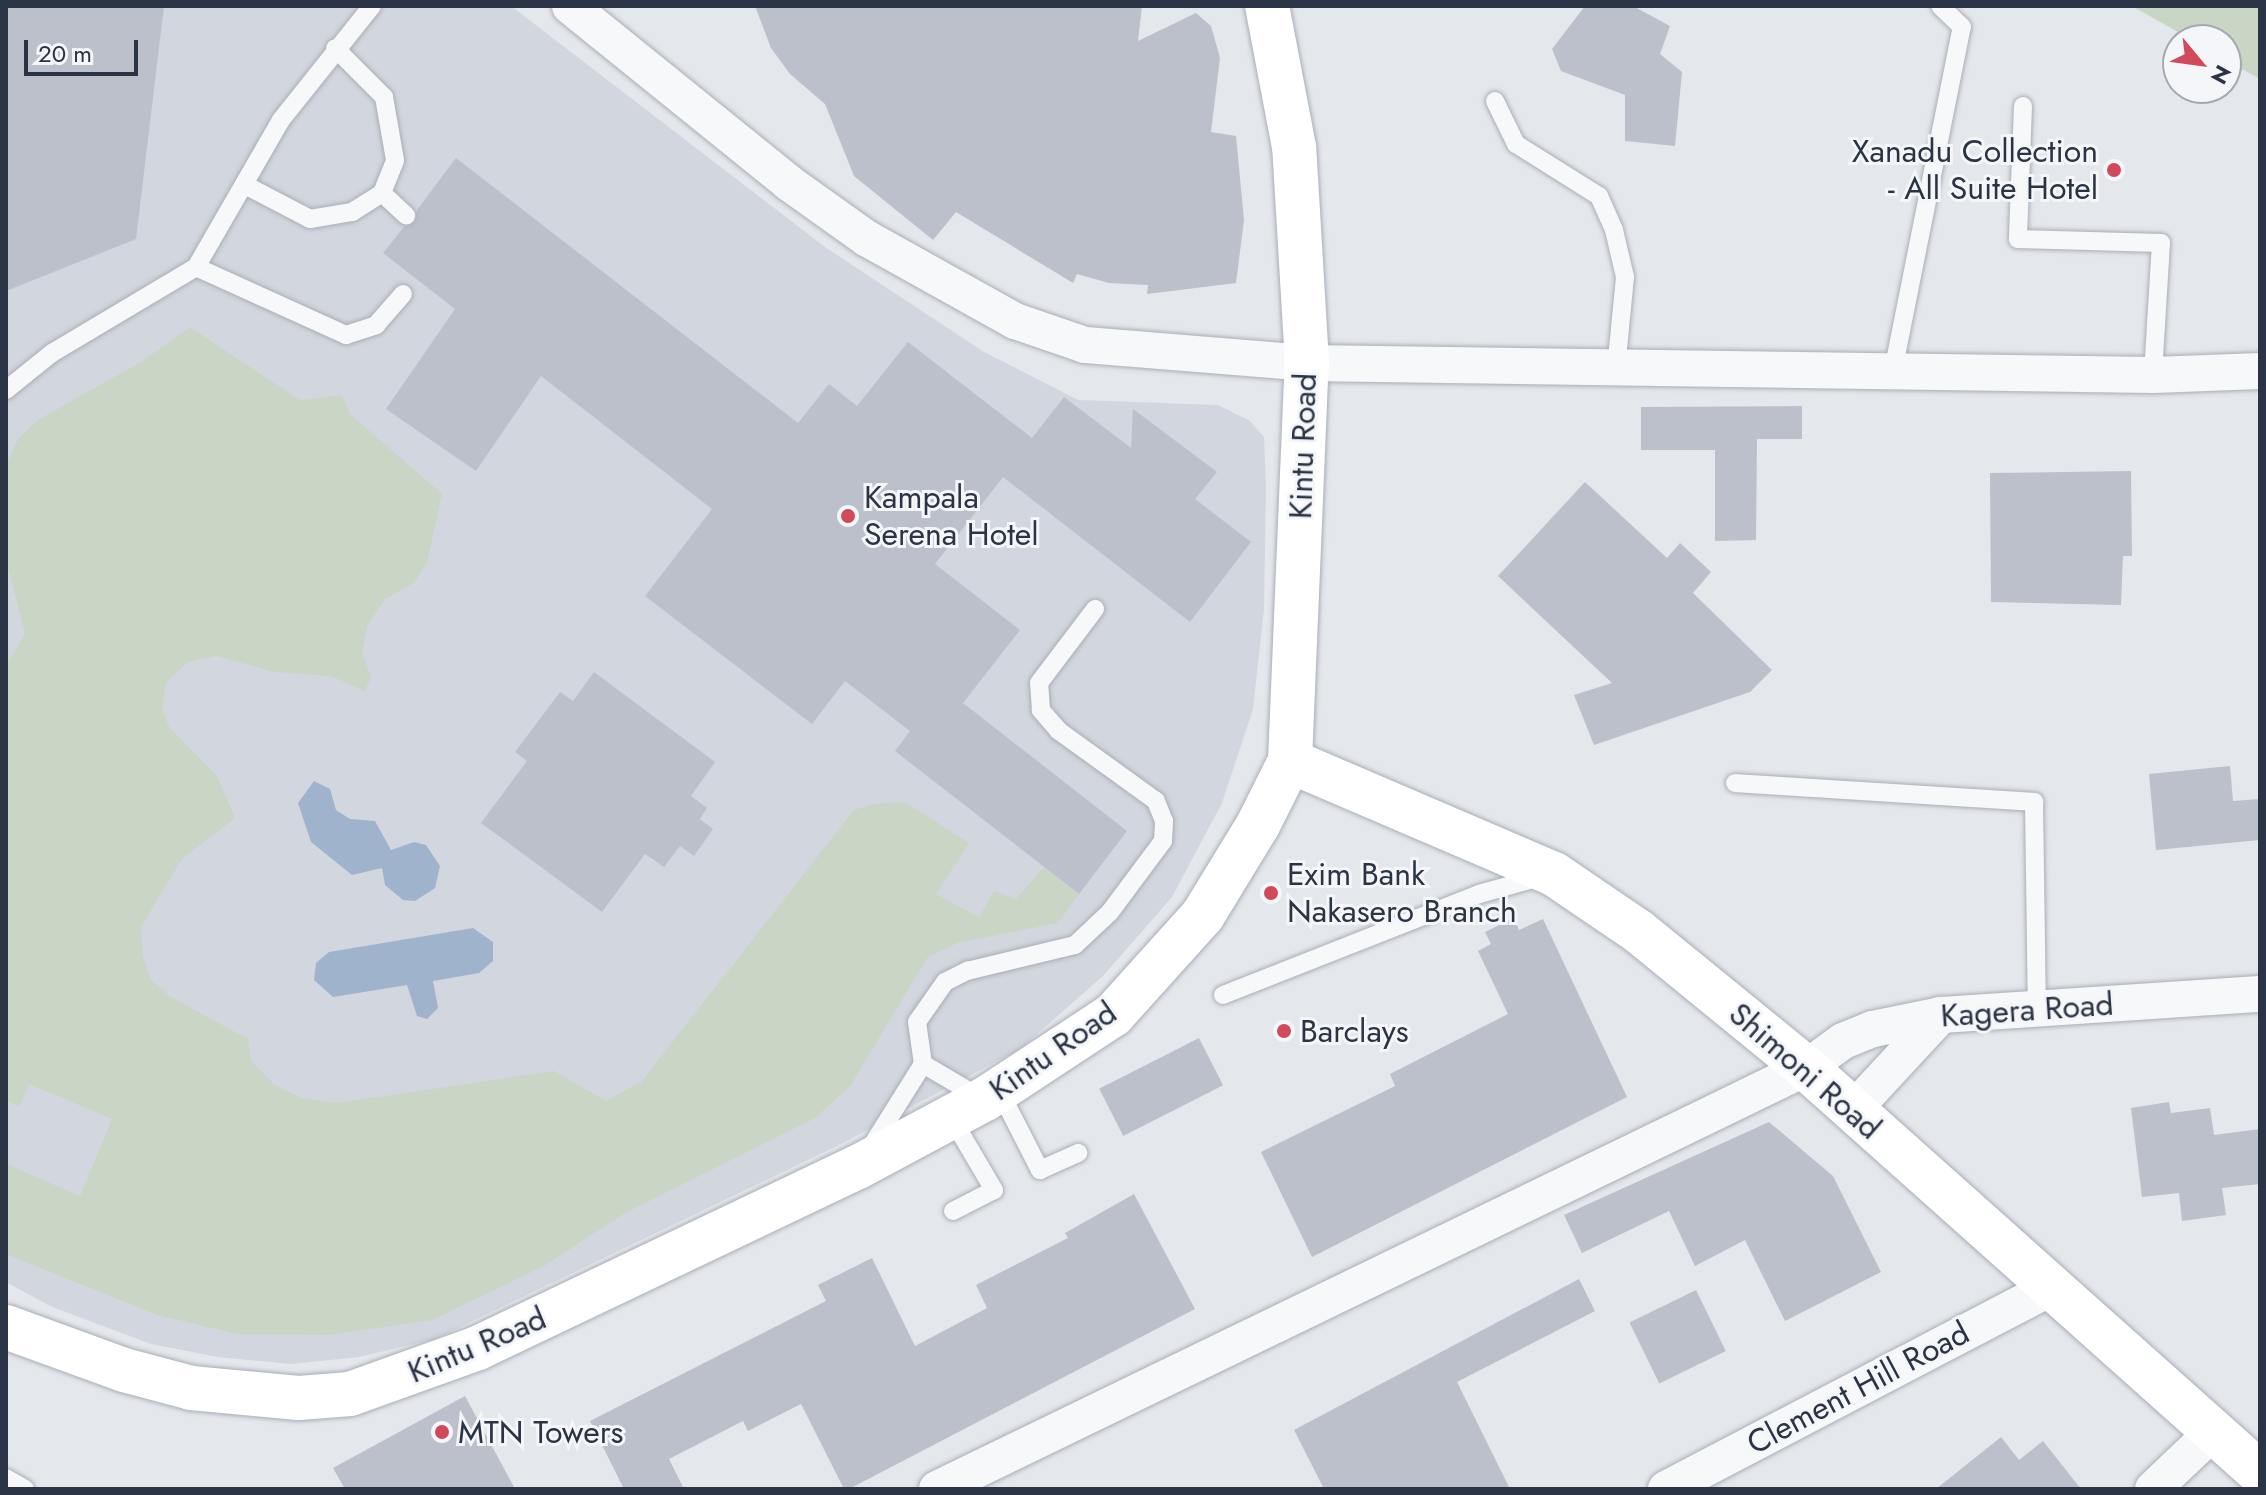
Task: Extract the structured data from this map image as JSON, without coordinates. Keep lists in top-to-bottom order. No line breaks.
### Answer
{"streets":{"street":["Kintu Road","Kagera Road","Shimoni Road","Clement Hill Road"]},"crossings":[["Kintu Road","Shimoni Road"],["Kagera Road","Shimoni Road"],["Shimoni Road","Clement Hill Road"]],"places":["Xanadu Collection - All Suite Hotel","Kampala Serena Hotel","Exim Bank Nakasero Branch","Barclays","MTN Towers"],"scale_bar":"20 m","north":"bottom right"}
